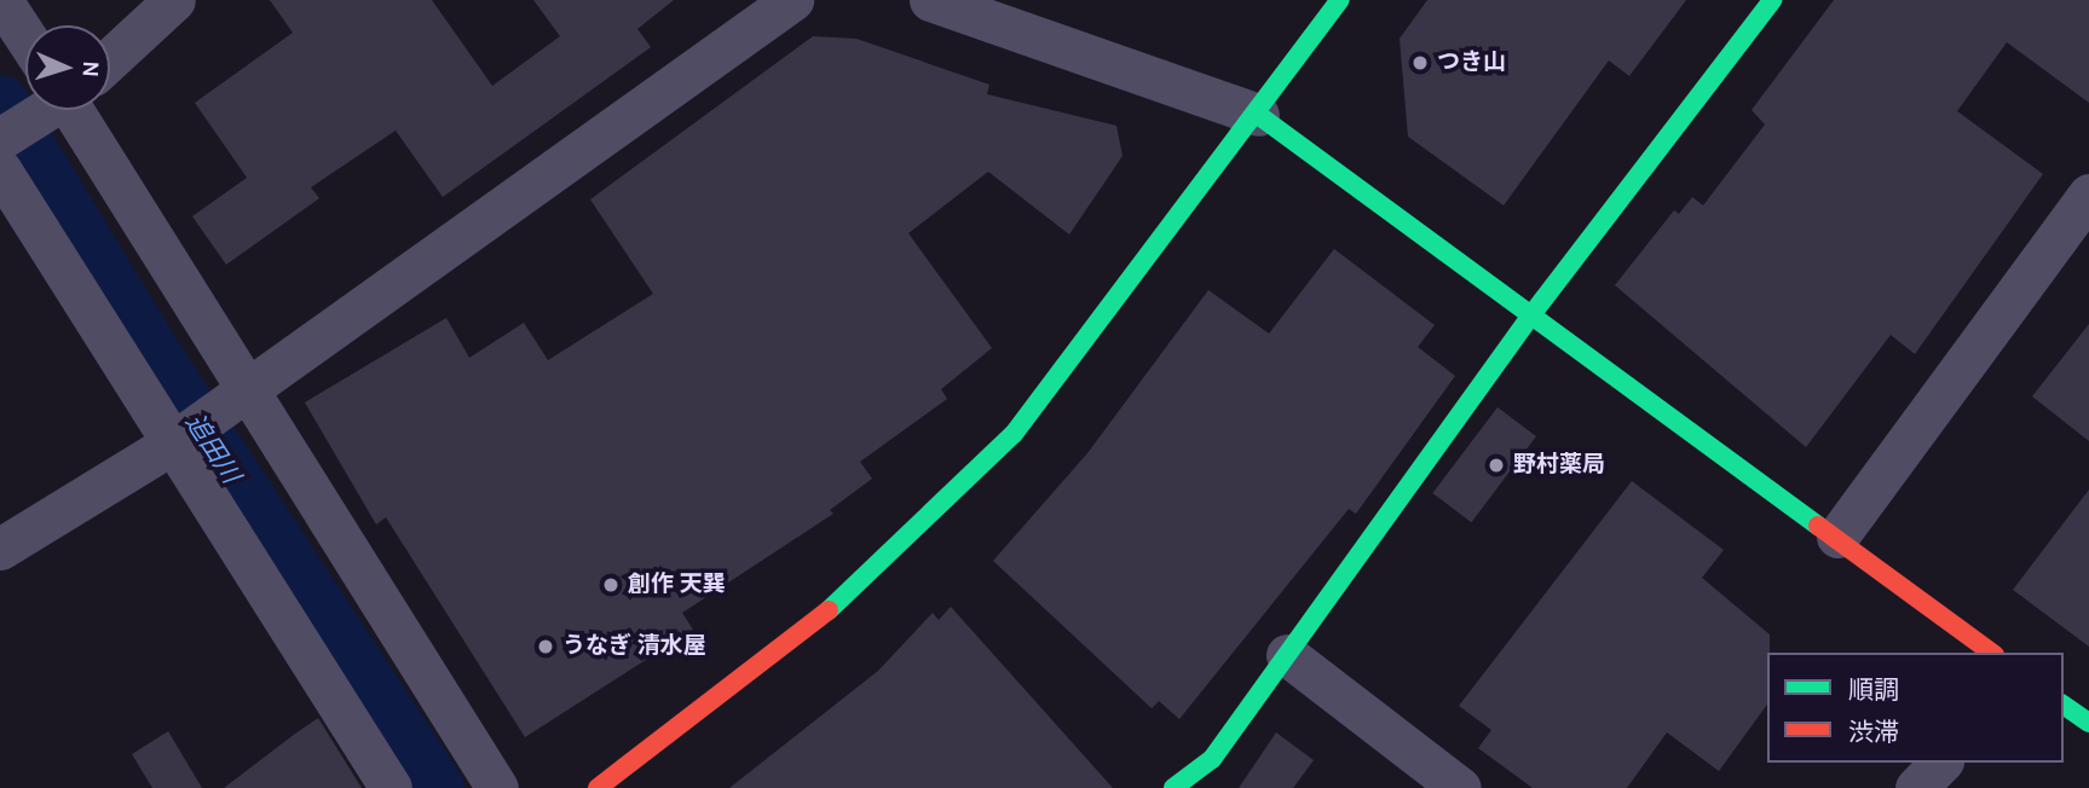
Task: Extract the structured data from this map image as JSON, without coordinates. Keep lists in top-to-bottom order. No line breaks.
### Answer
{"water":["追田川"],"places":["つき山","野村薬局","創作 天巽","うなぎ 清水屋"],"legend":["順調","渋滞"],"north":"right"}
